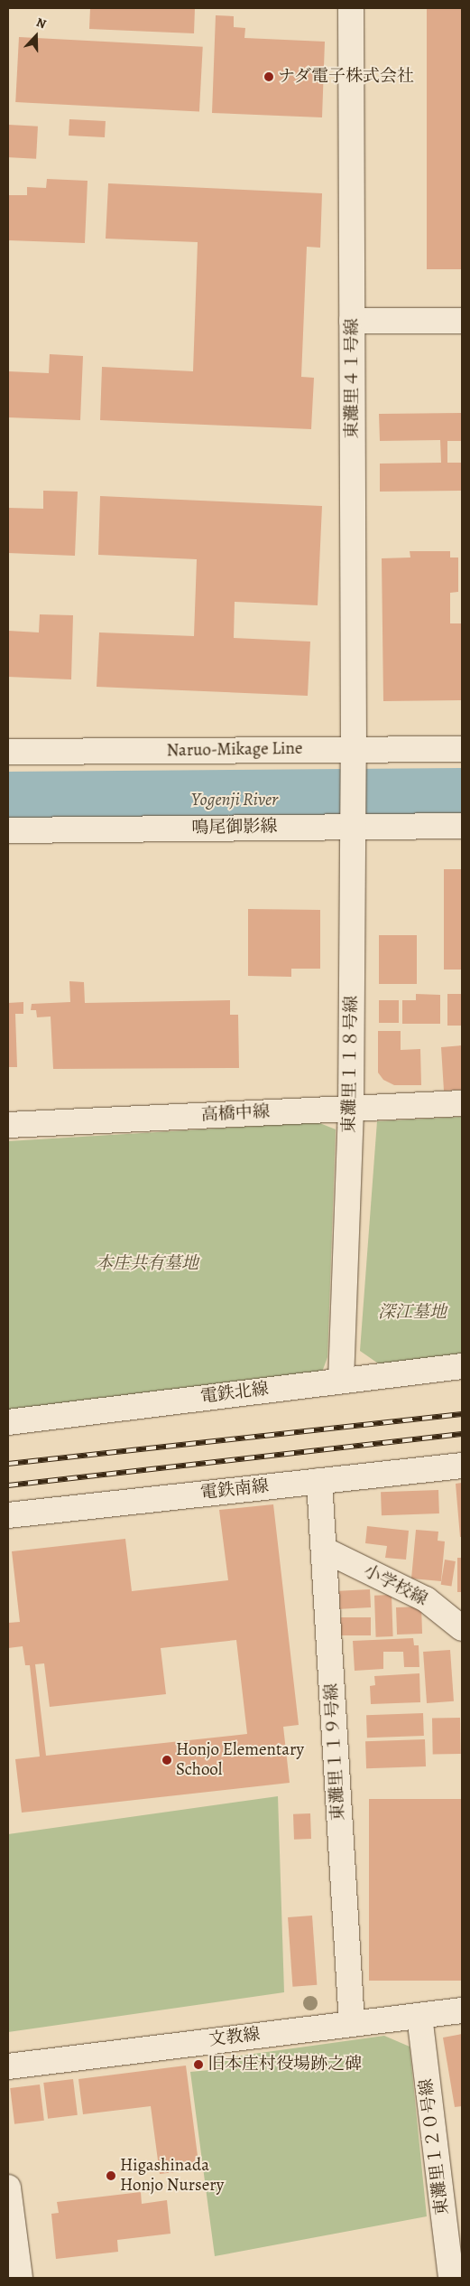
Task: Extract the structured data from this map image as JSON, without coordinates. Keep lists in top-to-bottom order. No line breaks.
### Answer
{"streets":{"street":["東灘里４１号線","Naruo-Mikage Line","鳴尾御影線","東灘里１１８号線","高橋中線","電鉄北線","電鉄南線","小学校線","東灘里１１９号線","文教線","東灘里１２０号線"]},"crossings":[["東灘里４１号線","Naruo-Mikage Line"],["東灘里４１号線","東灘里１１８号線"],["Naruo-Mikage Line","東灘里１１８号線"],["鳴尾御影線","東灘里１１８号線"],["東灘里１１８号線","高橋中線"],["東灘里１１８号線","電鉄北線"],["電鉄南線","東灘里１１９号線"],["小学校線","東灘里１１９号線"],["東灘里１１９号線","文教線"],["文教線","東灘里１２０号線"]],"water":["Yogenji River"],"parks":["本庄共有墓地","深江墓地"],"places":["ナダ電子株式会社","Honjo Elementary School","旧本庄村役場跡之碑","Higashinada Honjo Nursery"],"north":"top"}
